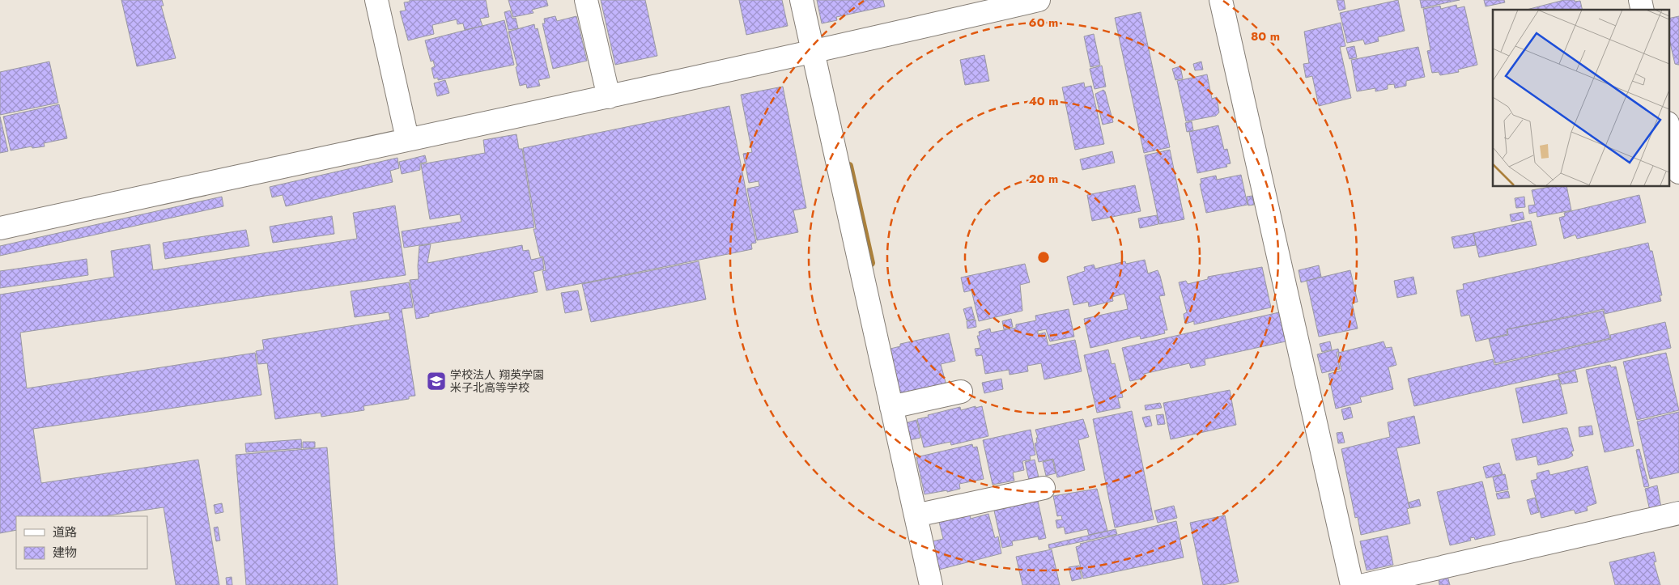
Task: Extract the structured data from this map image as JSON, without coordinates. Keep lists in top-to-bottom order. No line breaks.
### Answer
{"places":{"school or university":["学校法人 翔英学園 米子北高等学校"]},"legend":["道路","建物"],"rings":["60 m","80 m","40 m","20 m"]}
